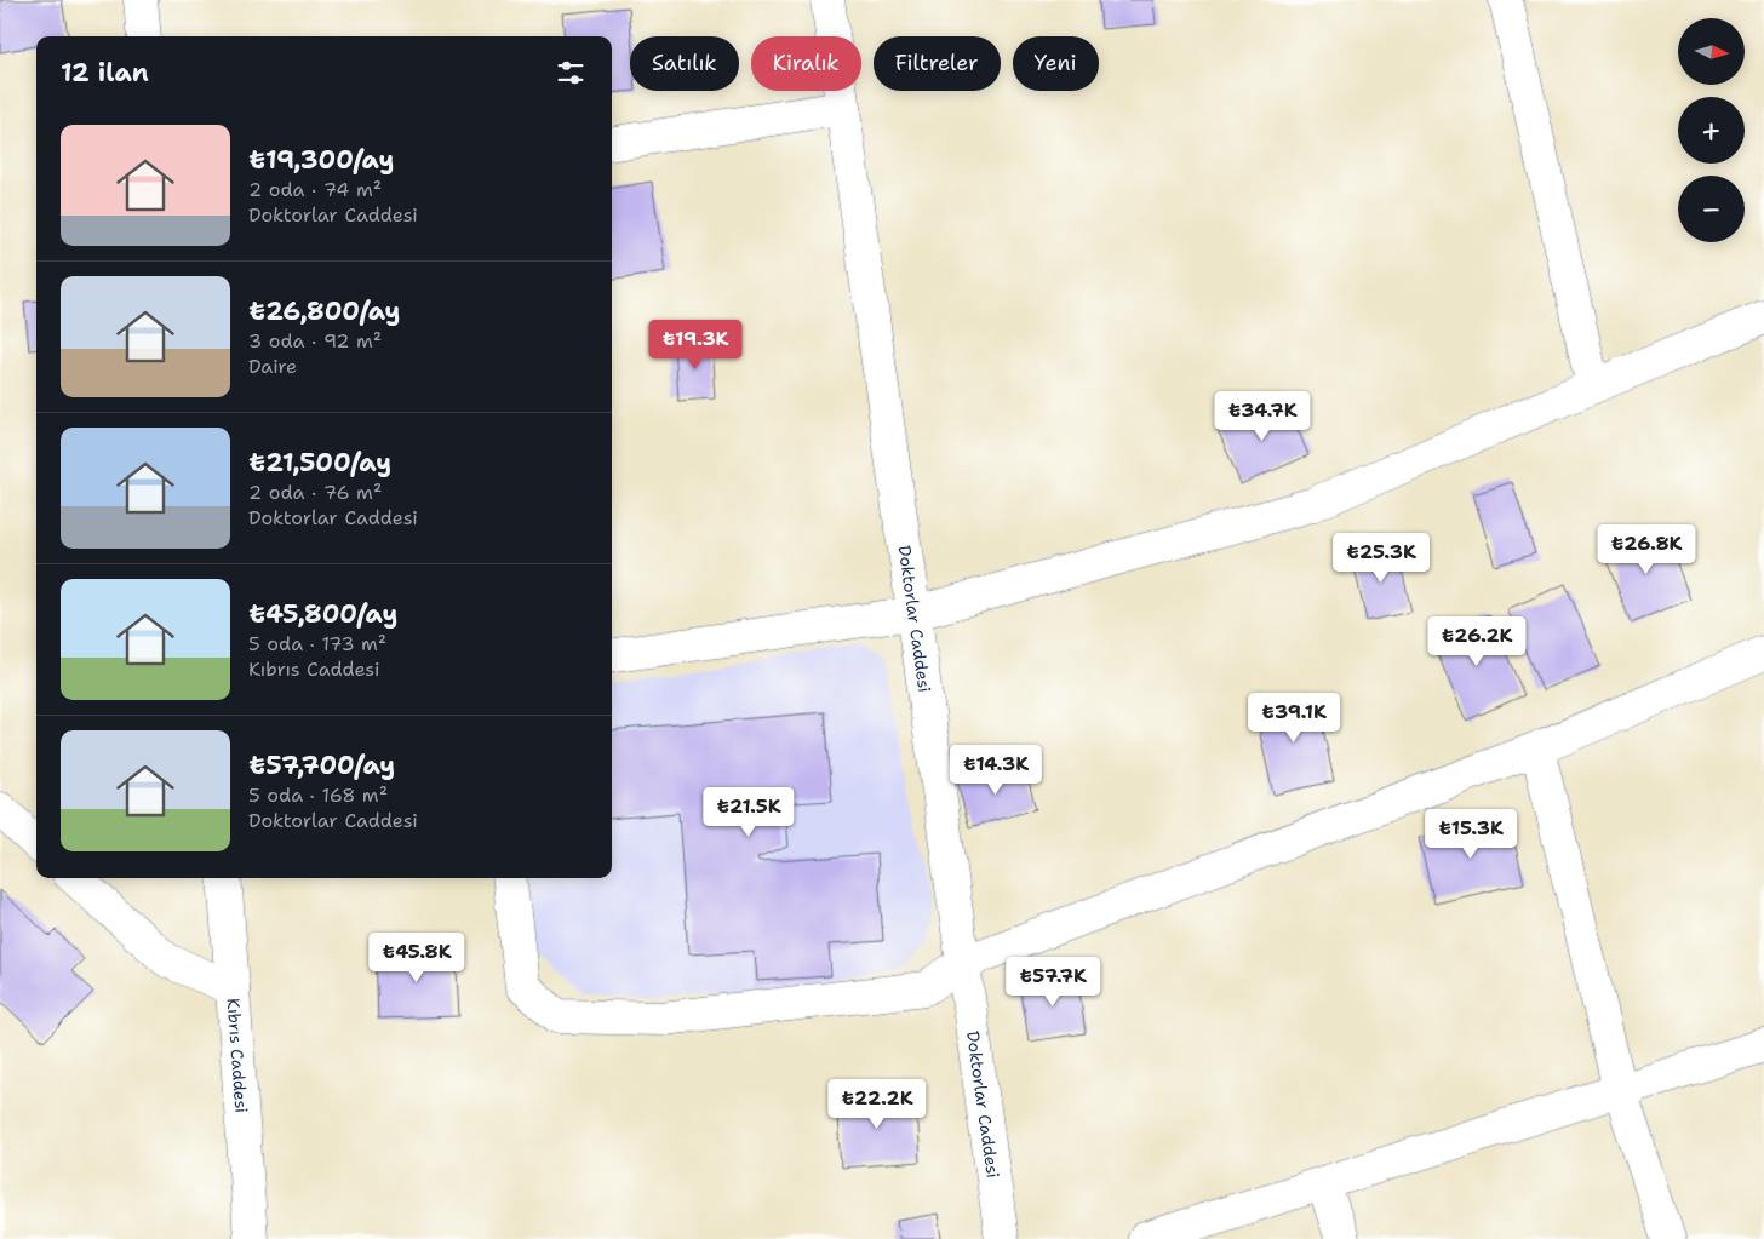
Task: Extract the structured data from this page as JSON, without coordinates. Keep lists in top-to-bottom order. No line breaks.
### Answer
{"streets":{"street":["Doktorlar Caddesi","Kıbrıs Caddesi"]},"north":"right","page":{"map_buttons":["+","−"],"chip":["Satılık","Kiralık","Filtreler","Yeni"],"heading":"12 ilan","list":[{"name":"₺19,300/ay","note":"2 oda · 74 m² · Doktorlar Caddesi"},{"name":"₺26,800/ay","note":"3 oda · 92 m² · Daire"},{"name":"₺21,500/ay","note":"2 oda · 76 m² · Doktorlar Caddesi"},{"name":"₺45,800/ay","note":"5 oda · 173 m² · Kıbrıs Caddesi"},{"name":"₺57,700/ay","note":"5 oda · 168 m² · Doktorlar Caddesi"}],"price":["₺19.3K","₺34.7K","₺26.8K","₺25.3K","₺26.2K","₺39.1K","₺14.3K","₺21.5K","₺15.3K","₺45.8K","₺57.7K","₺22.2K"]}}
